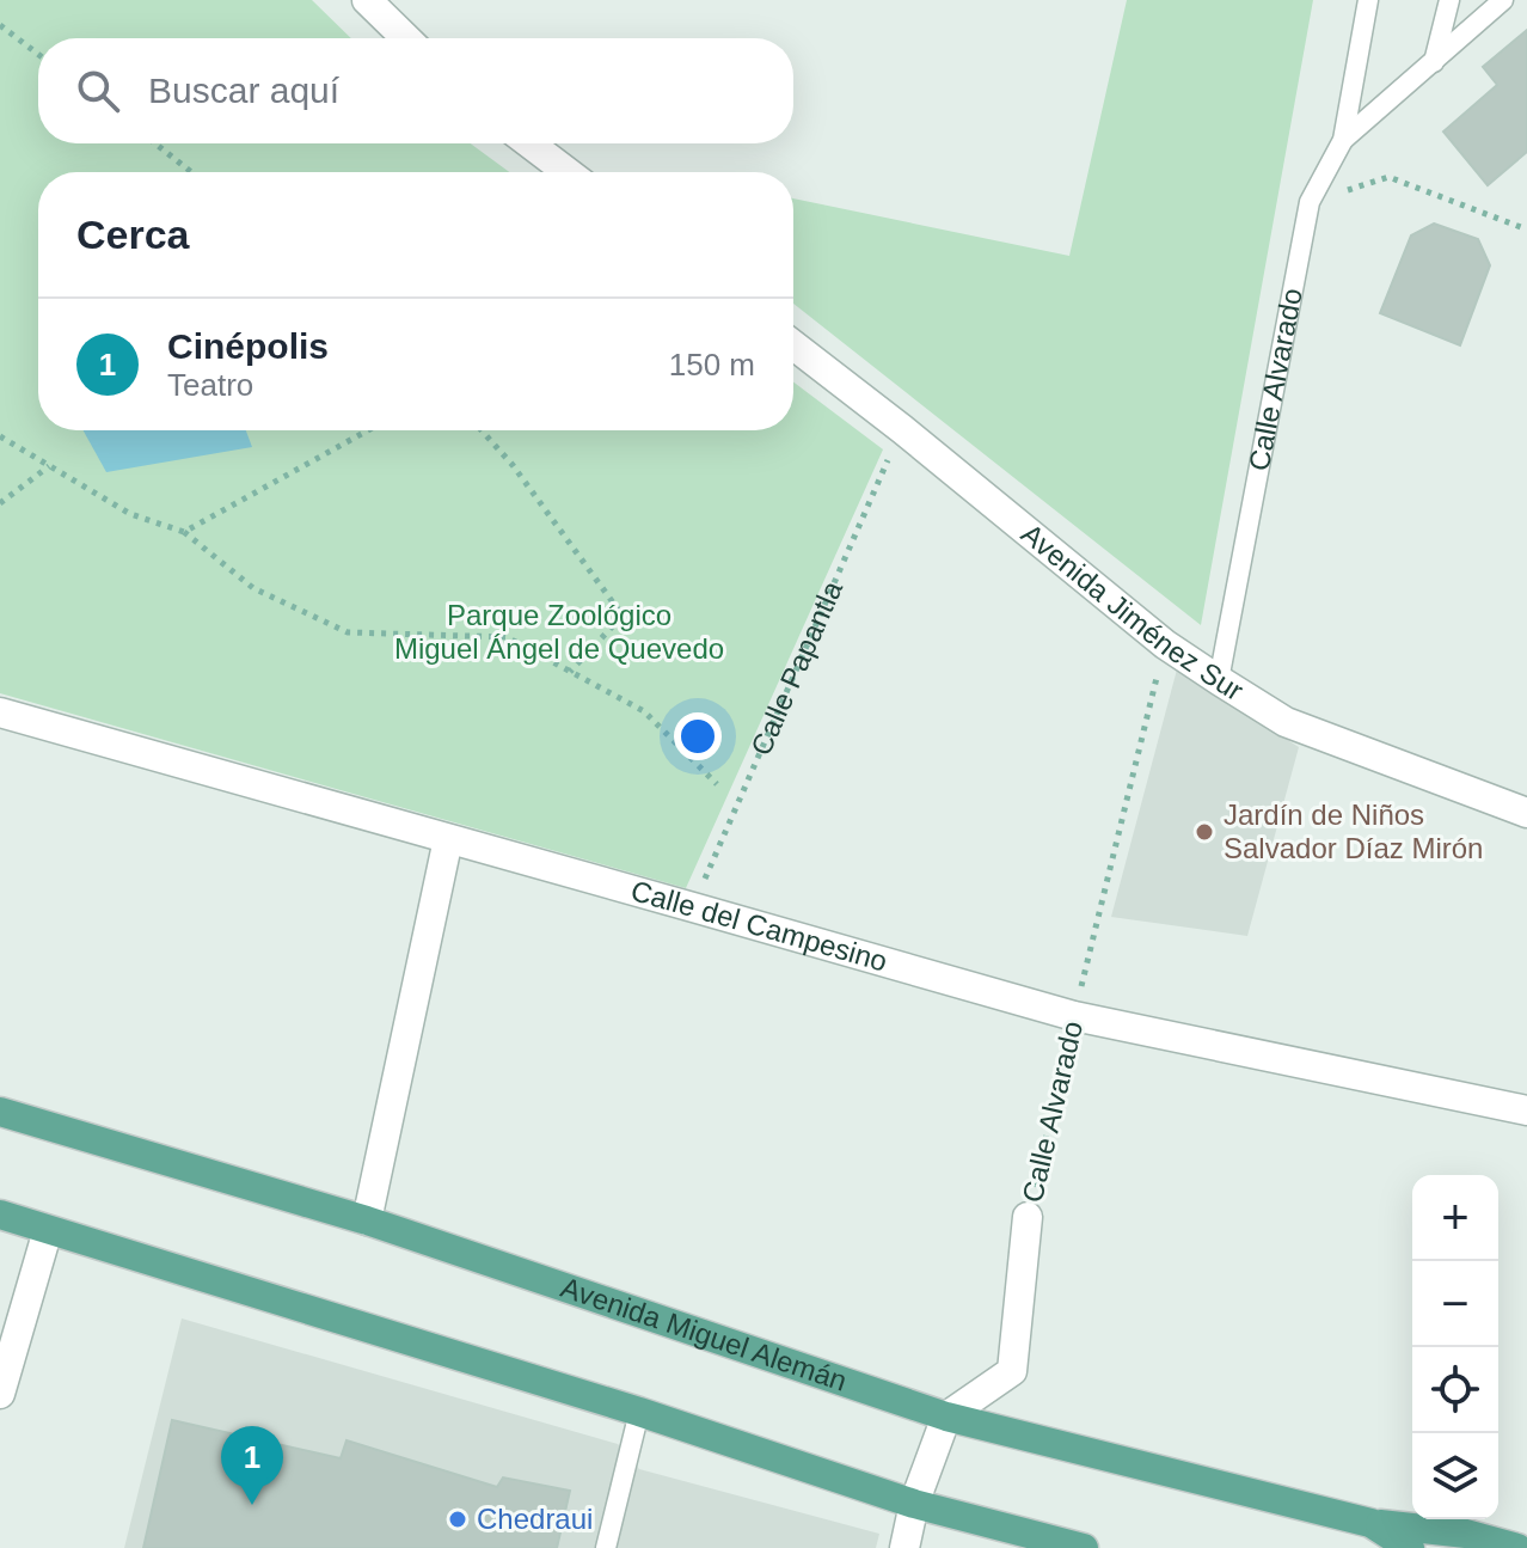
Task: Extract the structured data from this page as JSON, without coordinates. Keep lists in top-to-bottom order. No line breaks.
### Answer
{"streets":{"main road":["Avenida Miguel Alemán"],"street":["Calle Alvarado","Avenida Jiménez Sur","Calle del Campesino"],"path":["Calle Papantla"]},"crossings":[["Calle Alvarado","Avenida Jiménez Sur"],["Calle Alvarado","Calle del Campesino"],["Calle Alvarado","Avenida Miguel Alemán"],["Avenida Jiménez Sur","Calle Papantla"],["Calle Papantla","Calle del Campesino"]],"parks":["Parque Zoológico Miguel Ángel de Quevedo"],"places":["Jardín de Niños Salvador Díaz Mirón","Chedraui"],"page":{"search":"Buscar aquí","heading":"Cerca","list":[{"mark":"1","name":"Cinépolis","note":"Teatro","value":"150 m"}],"map_buttons":["+","−"],"pins":"1"}}
